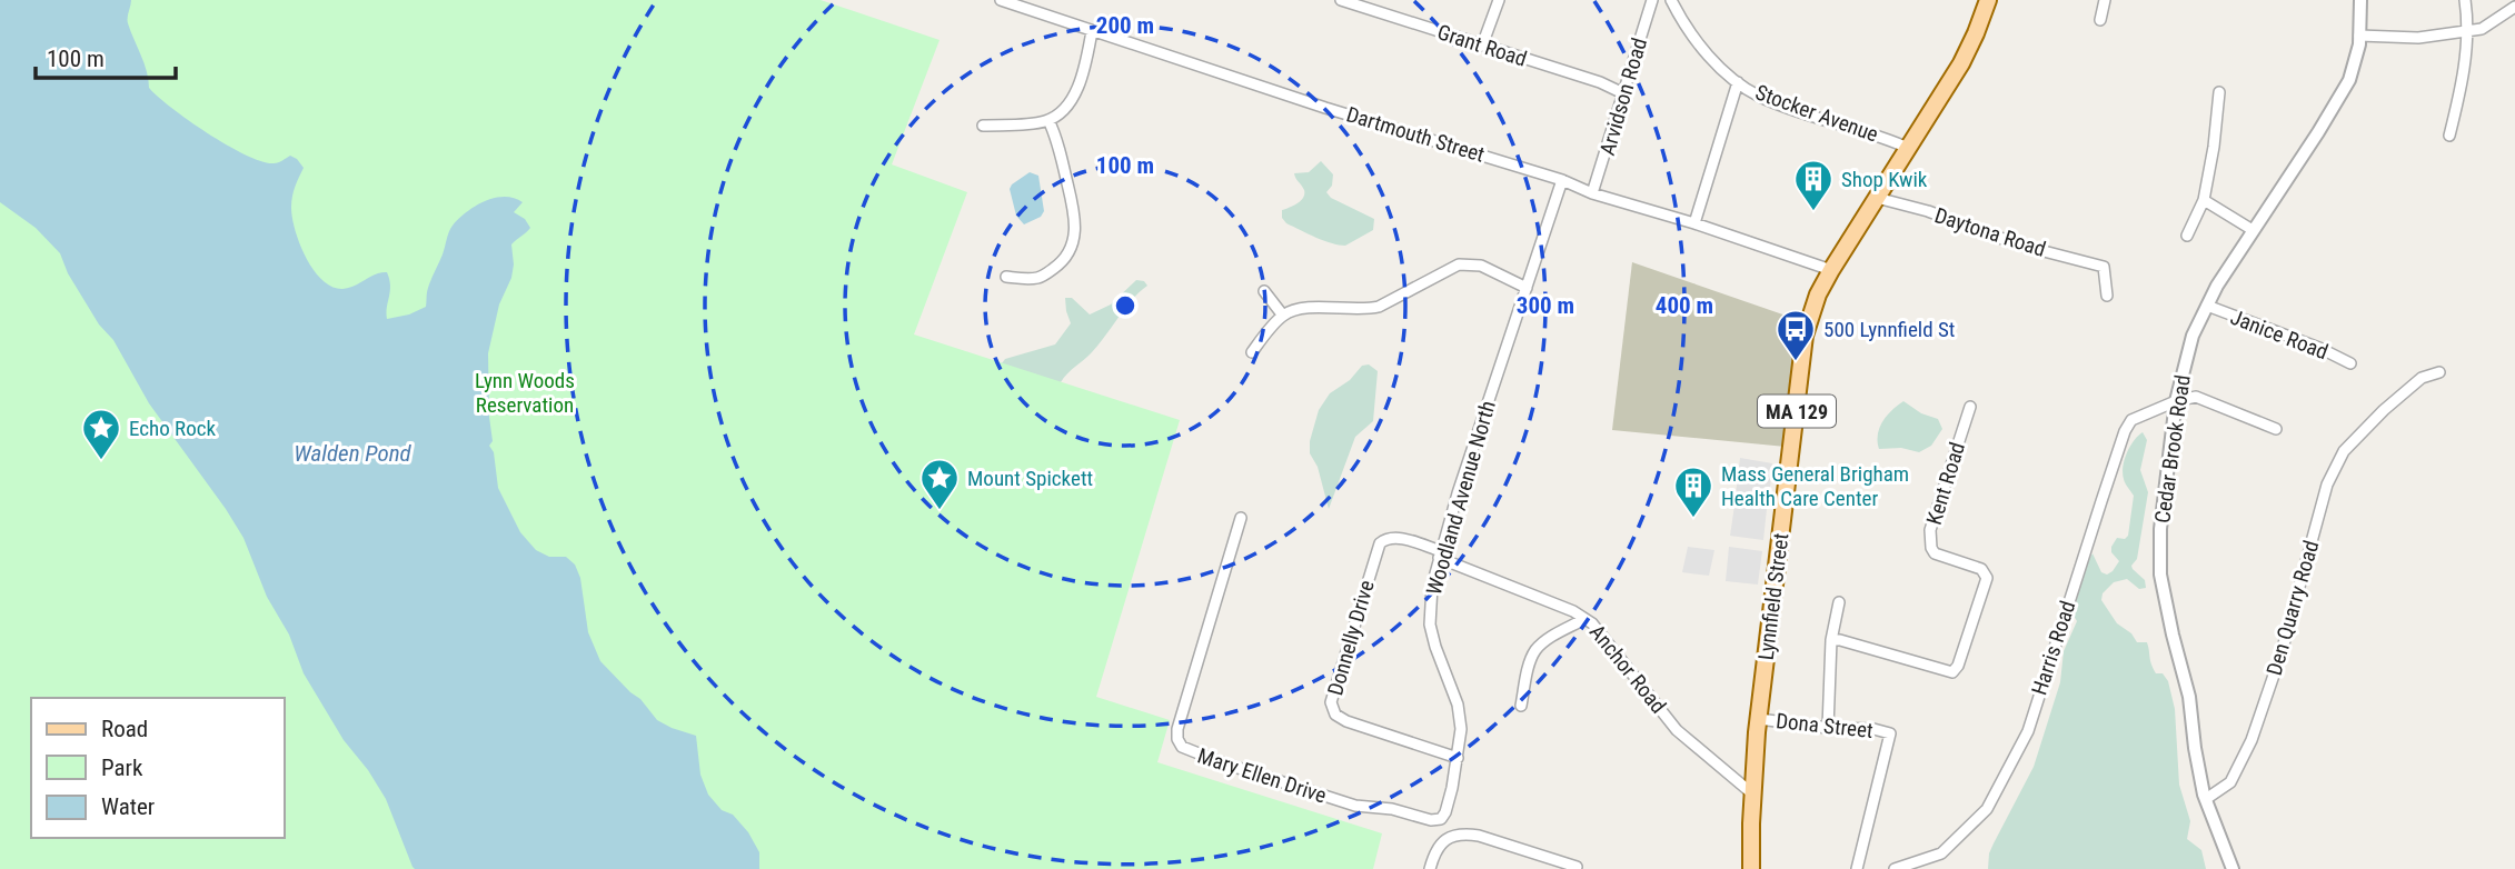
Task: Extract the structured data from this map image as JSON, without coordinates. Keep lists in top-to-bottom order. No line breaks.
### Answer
{"streets":{"main road":["MA 129","Lynnfield Street"],"street":["Grant Road","Arvidson Road","Stocker Avenue","Dartmouth Street","Daytona Road","Janice Road","Cedar Brook Road","Kent Road","Woodland Avenue North","Den Quarry Road","Donnelly Drive","Harris Road","Anchor Road","Dona Street","Mary Ellen Drive"]},"crossings":[["Grant Road","Arvidson Road"],["Arvidson Road","Dartmouth Street"],["Stocker Avenue","Lynnfield Street"],["Dartmouth Street","Woodland Avenue North"],["Dartmouth Street","Lynnfield Street"],["Daytona Road","Lynnfield Street"],["Janice Road","Cedar Brook Road"],["Cedar Brook Road","Den Quarry Road"],["Cedar Brook Road","Harris Road"],["Woodland Avenue North","Donnelly Drive"],["Woodland Avenue North","Anchor Road"],["Woodland Avenue North","Mary Ellen Drive"],["Lynnfield Street","Anchor Road"],["Lynnfield Street","Dona Street"],["Donnelly Drive","Anchor Road"]],"water":["Walden Pond"],"parks":["Lynn Woods Reservation"],"places":{"building":["Shop Kwik","Mass General Brigham Health Care Center"],"bus stop":["500 Lynnfield St"],"place":["Echo Rock","Mount Spickett"]},"legend":["Road","Park","Water"],"scale_bar":"100 m","rings":["200 m","100 m","300 m","400 m"]}
